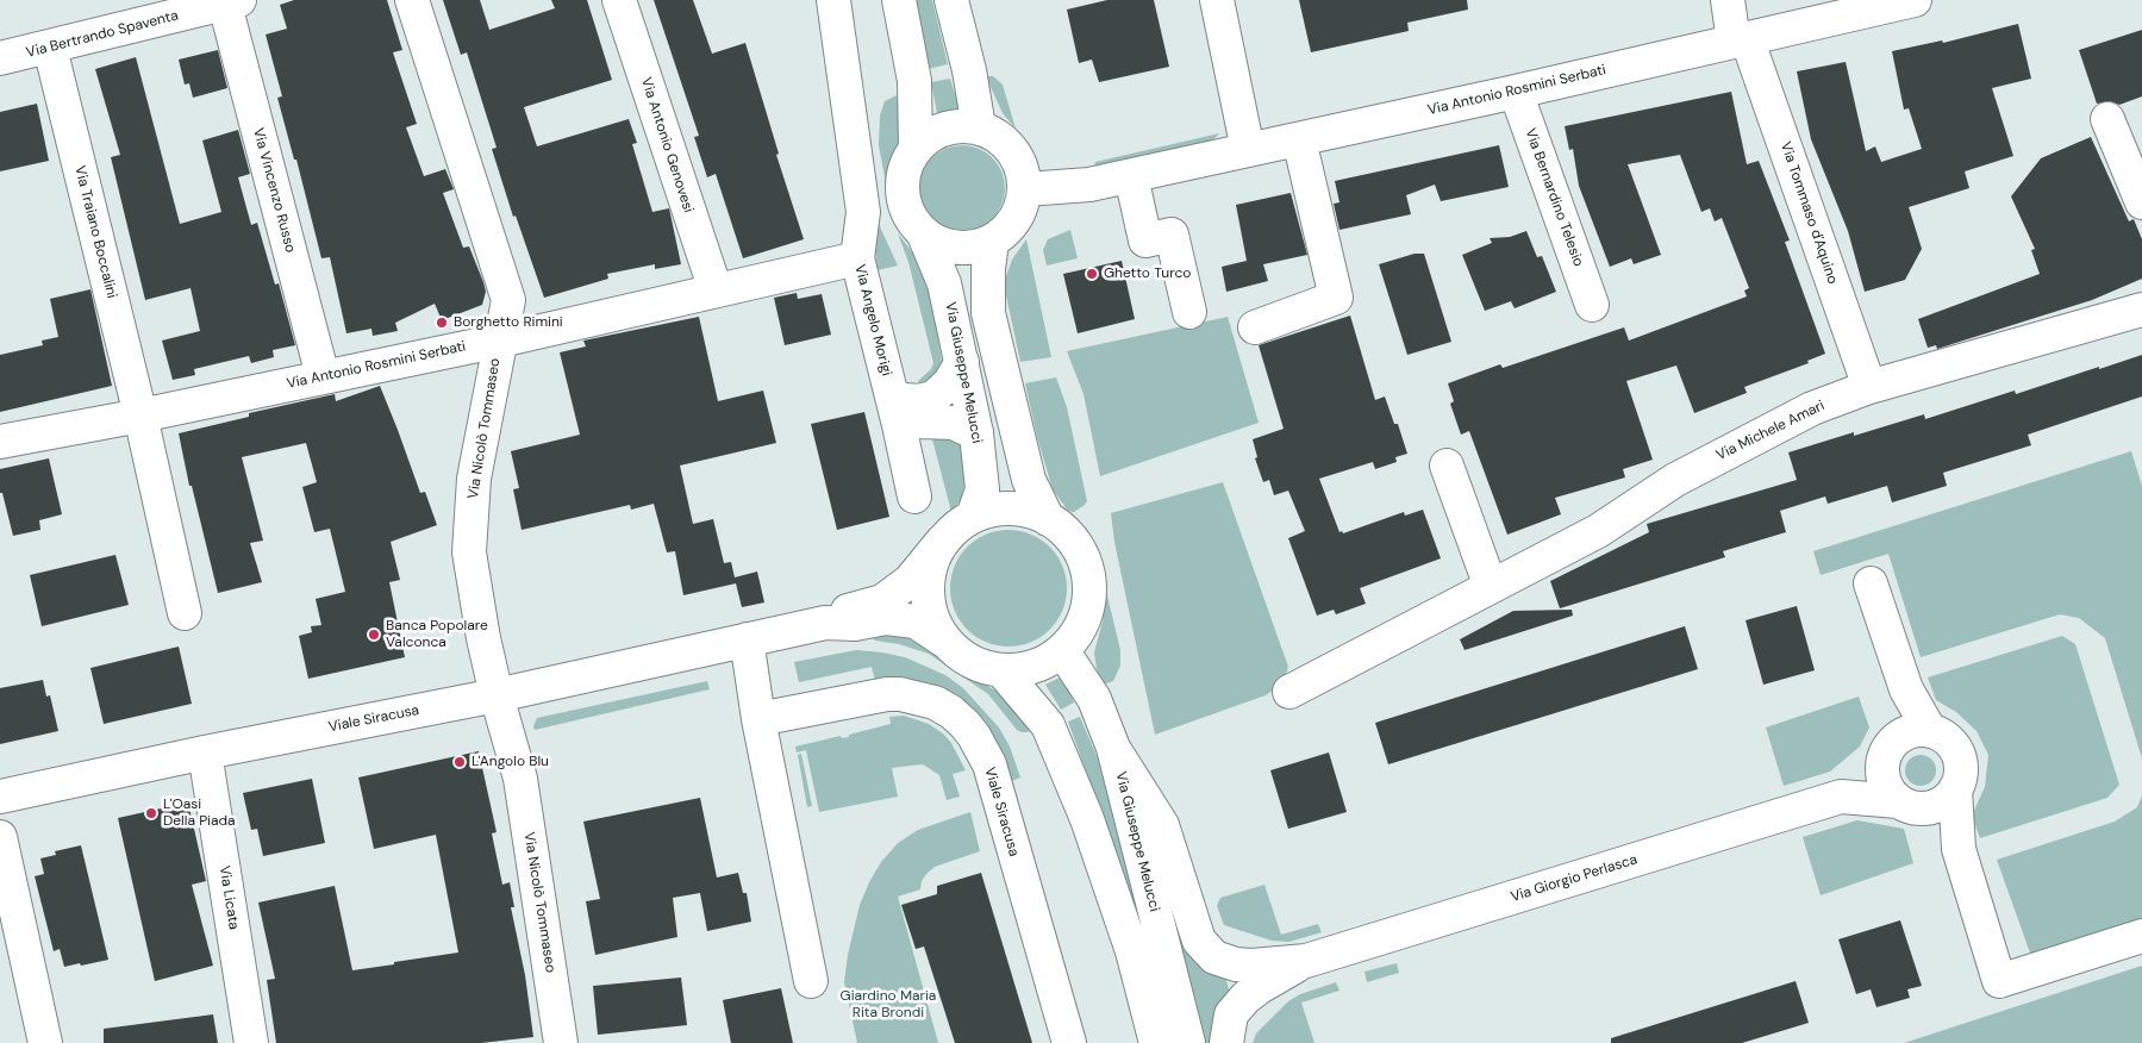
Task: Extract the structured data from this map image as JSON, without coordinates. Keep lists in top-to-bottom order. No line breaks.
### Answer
{"streets":{"street":["Via Bertrando Spaventa","Via Antonio Rosmini Serbati","Via Antonio Genovesi","Via Vincenzo Russo","Via Bernardino Telesio","Via Tommaso d'Aquino","Via Traiano Boccalini","Via Angelo Morigi","Via Giuseppe Melucci","Via Nicolò Tommaseo","Via Michele Amari","Viale Siracusa","Via Giorgio Perlasca","Via Licata"]},"crossings":[["Via Bertrando Spaventa","Via Vincenzo Russo"],["Via Bertrando Spaventa","Via Traiano Boccalini"],["Via Antonio Rosmini Serbati","Via Antonio Genovesi"],["Via Antonio Rosmini Serbati","Via Vincenzo Russo"],["Via Antonio Rosmini Serbati","Via Bernardino Telesio"],["Via Antonio Rosmini Serbati","Via Tommaso d'Aquino"],["Via Antonio Rosmini Serbati","Via Traiano Boccalini"],["Via Antonio Rosmini Serbati","Via Angelo Morigi"],["Via Antonio Rosmini Serbati","Via Giuseppe Melucci"],["Via Antonio Rosmini Serbati","Via Nicolò Tommaseo"],["Via Tommaso d'Aquino","Via Michele Amari"],["Via Giuseppe Melucci","Viale Siracusa"],["Via Giuseppe Melucci","Via Giorgio Perlasca"],["Via Nicolò Tommaseo","Viale Siracusa"],["Viale Siracusa","Via Licata"]],"parks":["Giardino Maria Rita Brondi"],"places":["Ghetto Turco","Borghetto Rimini","Banca Popolare Valconca","L'Angolo Blu","L'Oasi Della Piada"]}
